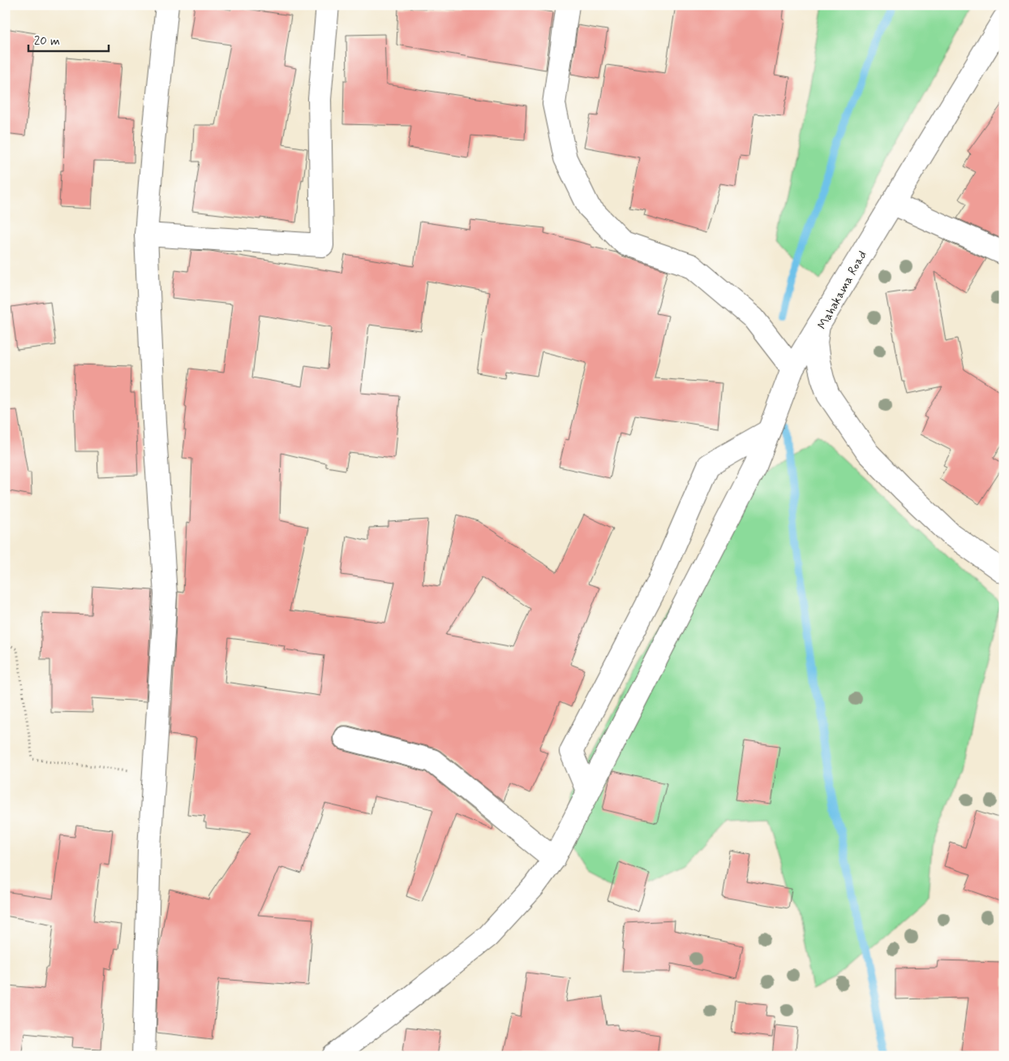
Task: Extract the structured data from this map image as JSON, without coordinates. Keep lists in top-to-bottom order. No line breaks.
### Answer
{"streets":{"street":["Mahakama Road"]},"scale_bar":"20 m"}
